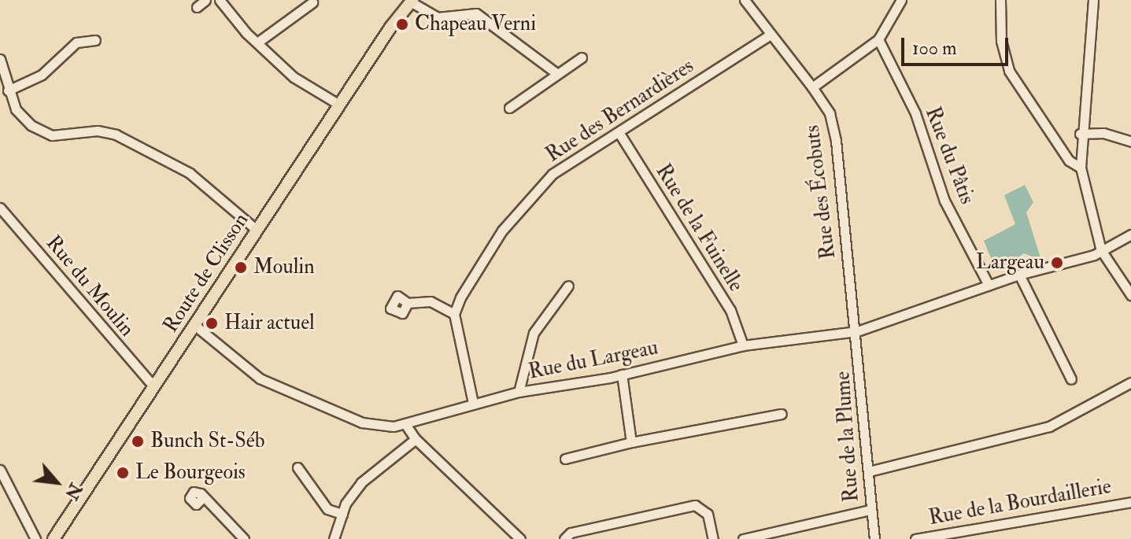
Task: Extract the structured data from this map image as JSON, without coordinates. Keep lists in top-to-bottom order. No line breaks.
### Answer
{"streets":{"main road":["Route de Clisson"],"street":["Rue des Bernardières","Rue du Pâtis","Rue des Écobuts","Rue de la Fuinelle","Rue du Moulin","Rue du Largeau","Rue de la Plume","Rue de la Bourdaillerie"]},"crossings":[["Rue des Bernardières","Rue des Écobuts"],["Rue des Bernardières","Rue de la Fuinelle"],["Rue du Pâtis","Rue du Largeau"],["Rue des Écobuts","Rue du Largeau"],["Rue des Écobuts","Rue de la Plume"],["Rue de la Fuinelle","Rue du Largeau"],["Route de Clisson","Rue du Moulin"],["Route de Clisson","Rue du Largeau"],["Rue du Largeau","Rue de la Plume"]],"places":["Chapeau Verni","Largeau","Moulin","Hair actuel","Bunch St-Séb","Le Bourgeois"],"scale_bar":"100 m","north":"bottom right"}
